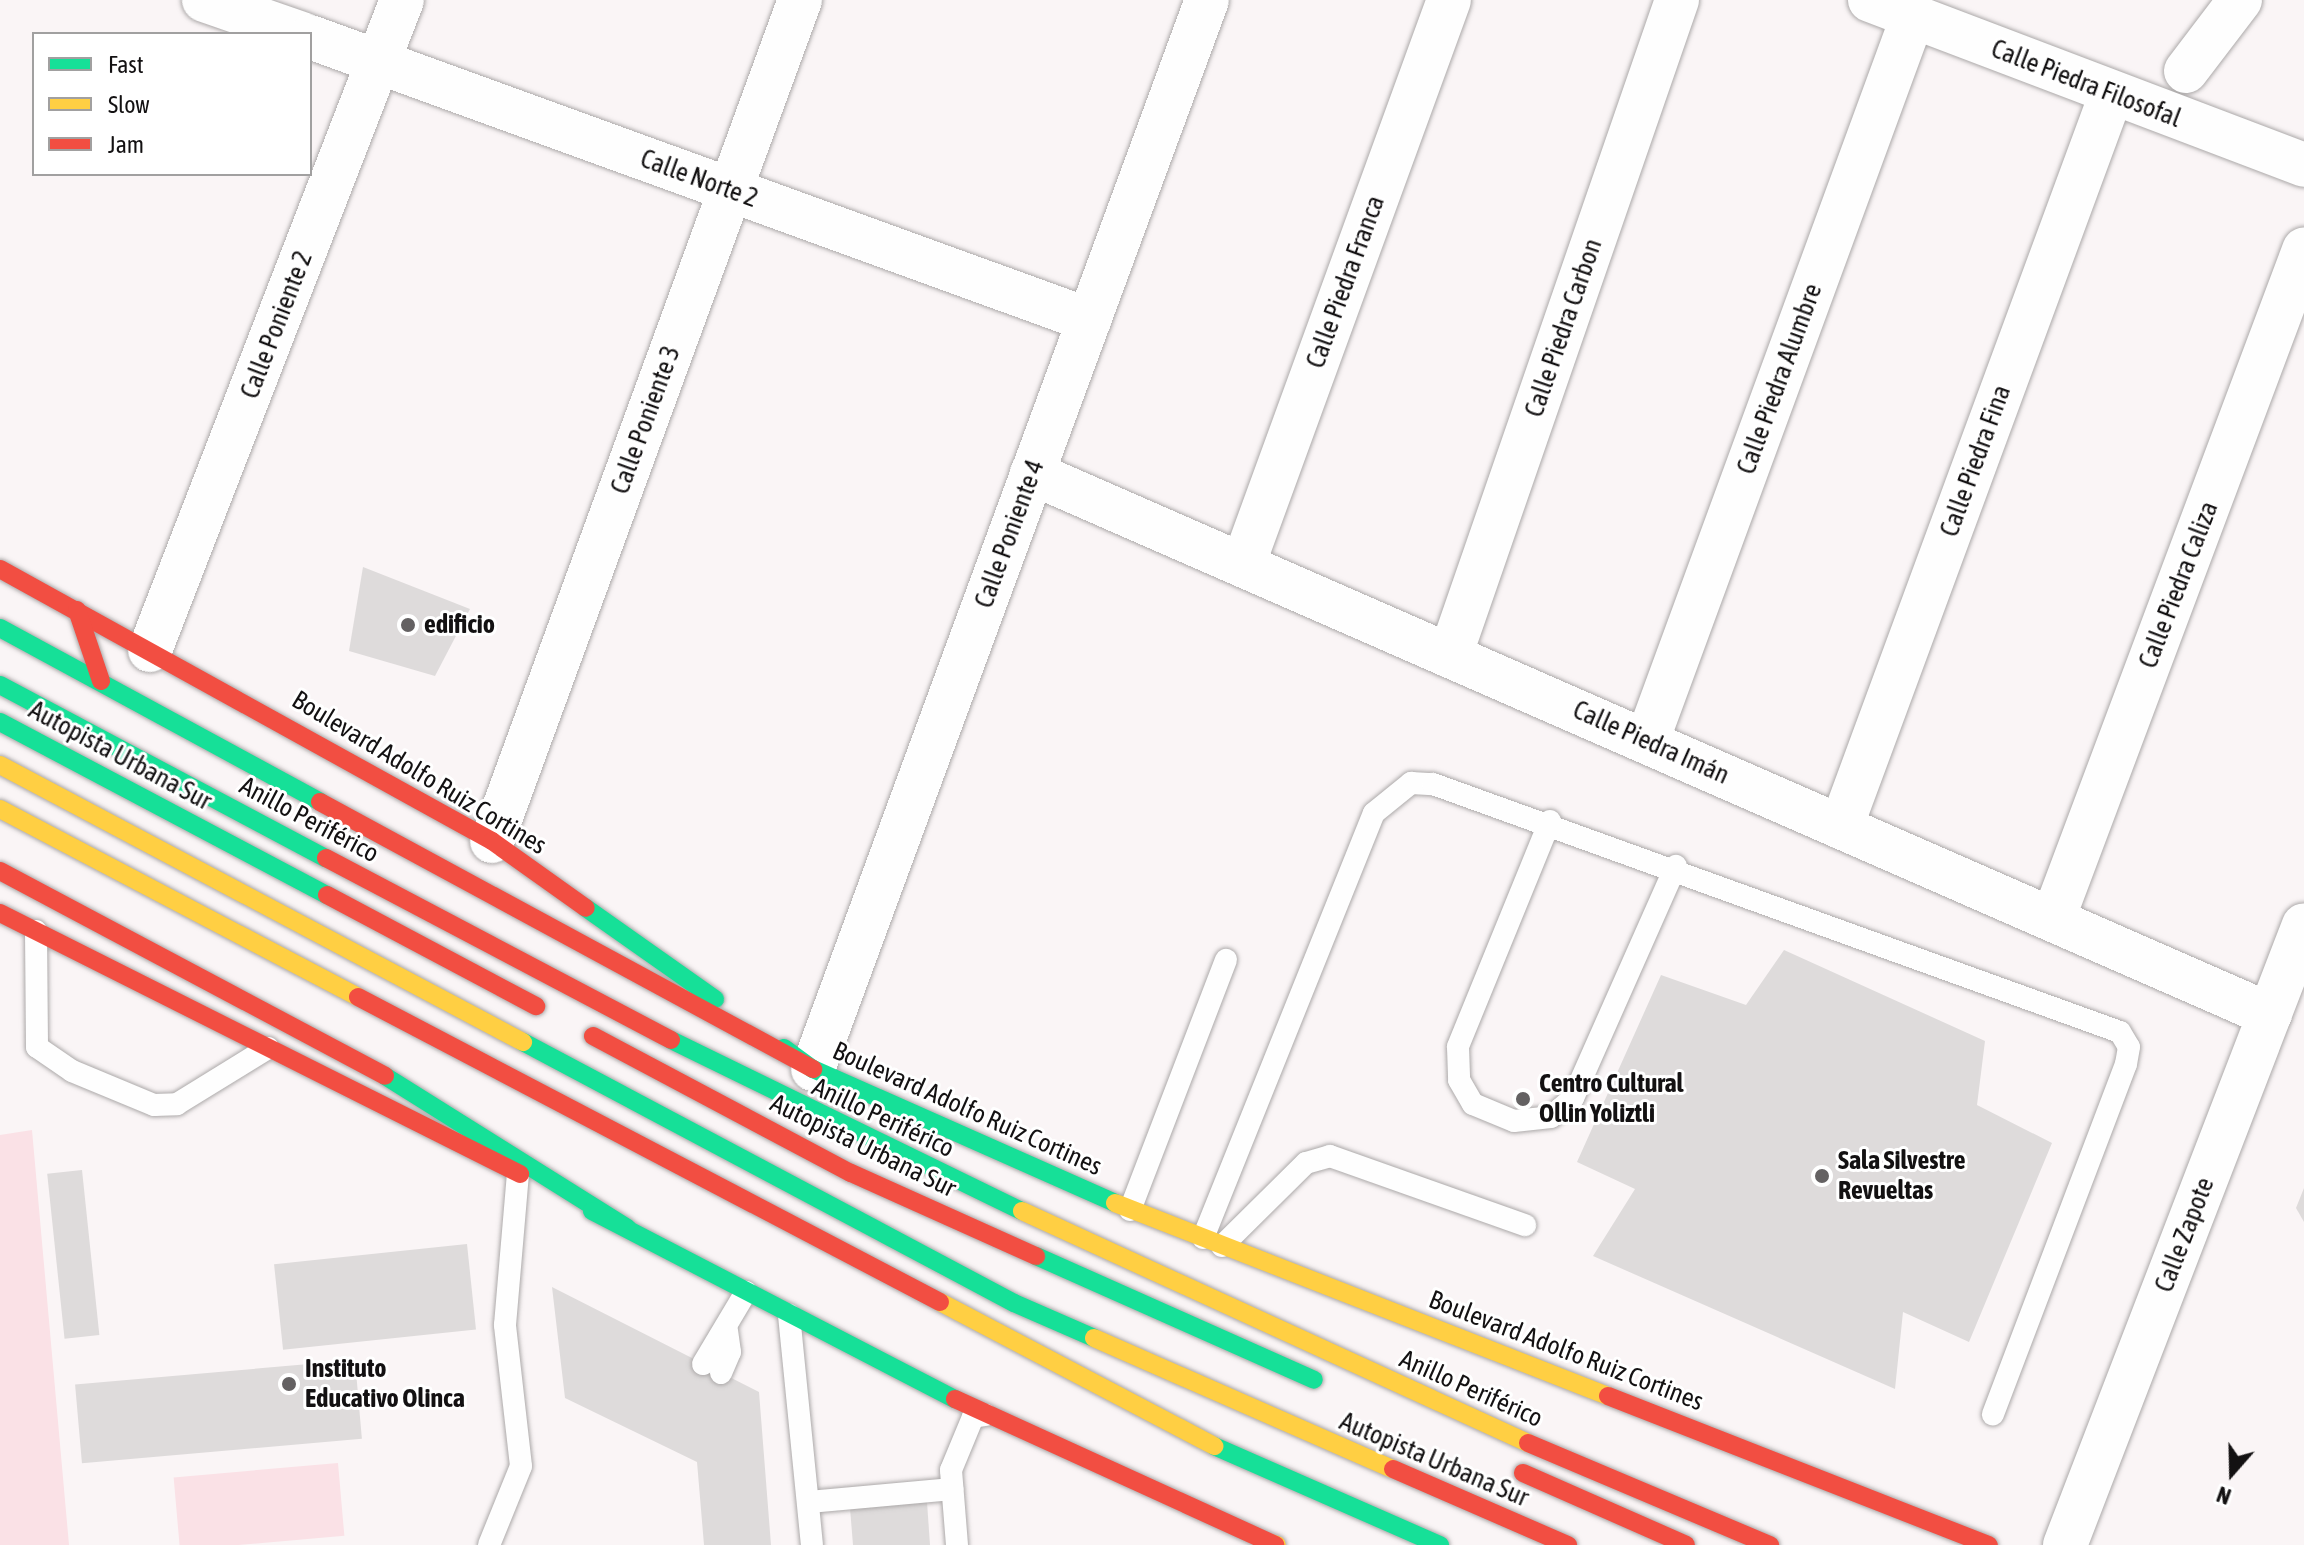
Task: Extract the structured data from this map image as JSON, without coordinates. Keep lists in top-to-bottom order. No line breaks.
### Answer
{"streets":{"main road":["Autopista Urbana Sur","Boulevard Adolfo Ruiz Cortines","Anillo Periférico"],"street":["Calle Piedra Filosofal","Calle Norte 2","Calle Piedra Franca","Calle Poniente 2","Calle Piedra Carbon","Calle Piedra Alumbre","Calle Poniente 3","Calle Piedra Fina","Calle Poniente 4","Calle Piedra Caliza","Calle Piedra Imán","Calle Zapote"]},"crossings":[["Calle Piedra Filosofal","Calle Piedra Alumbre"],["Calle Piedra Filosofal","Calle Piedra Fina"],["Calle Norte 2","Calle Poniente 2"],["Calle Norte 2","Calle Poniente 3"],["Calle Norte 2","Calle Poniente 4"],["Calle Piedra Franca","Calle Piedra Imán"],["Calle Poniente 2","Boulevard Adolfo Ruiz Cortines"],["Calle Piedra Carbon","Calle Piedra Imán"],["Calle Piedra Alumbre","Calle Piedra Imán"],["Calle Poniente 3","Boulevard Adolfo Ruiz Cortines"],["Calle Piedra Fina","Calle Piedra Imán"],["Calle Poniente 4","Calle Piedra Imán"],["Calle Poniente 4","Boulevard Adolfo Ruiz Cortines"],["Calle Poniente 4","Anillo Periférico"],["Calle Piedra Caliza","Calle Piedra Imán"],["Calle Piedra Imán","Calle Zapote"],["Boulevard Adolfo Ruiz Cortines","Anillo Periférico"]],"places":["edificio","Centro Cultural Ollin Yoliztli","Sala Silvestre Revueltas","Instituto Educativo Olinca"],"legend":["Fast","Slow","Jam"],"north":"bottom"}
